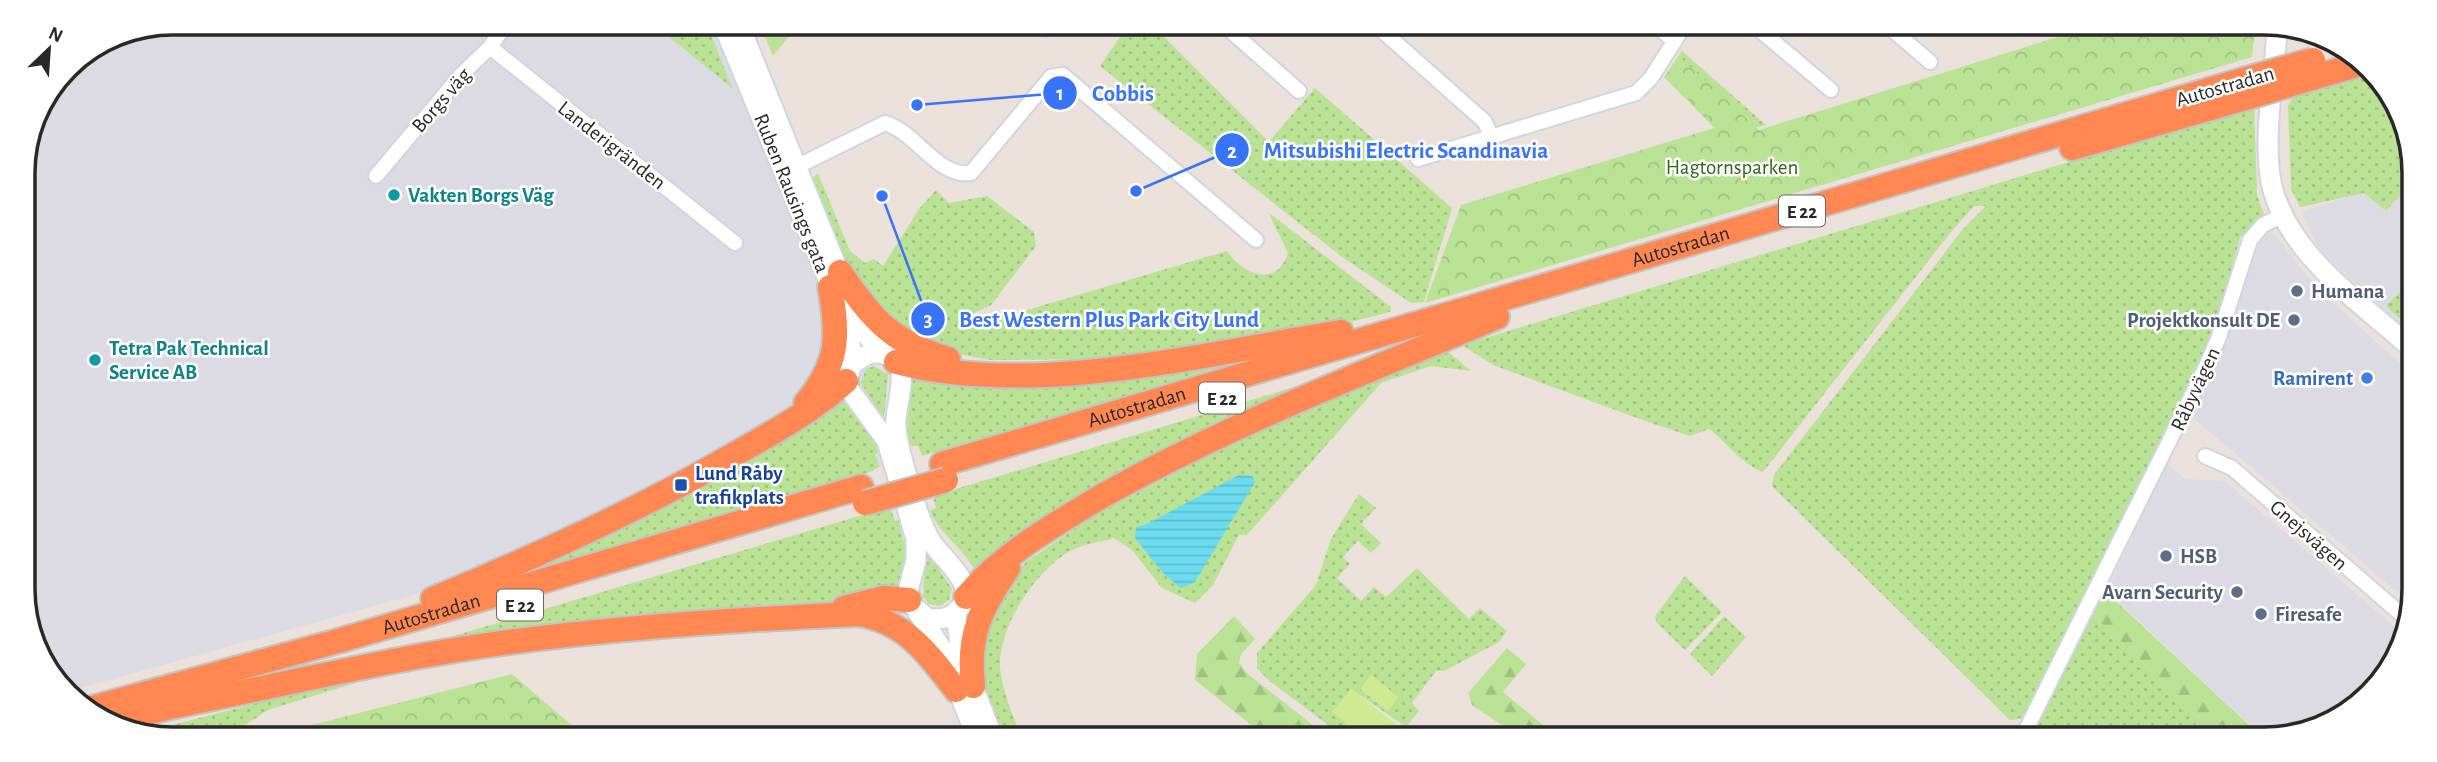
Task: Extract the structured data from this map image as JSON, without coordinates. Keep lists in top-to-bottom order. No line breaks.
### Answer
{"streets":{"highway":["Autostradan","E 22"],"main road":["Ruben Rausings gata"],"street":["Borgs väg","Landerigränden","Råbyvägen","Gnejsvägen"]},"crossings":[["Borgs väg","Landerigränden"]],"parks":["Hagtornsparken"],"places":{"other":["Cobbis","Mitsubishi Electric Scandinavia","Vakten Borgs Väg","Best Western Plus Park City Lund","Humana","Projektkonsult DE","Tetra Pak Technical Service AB","Ramirent","HSB","Avarn Security","Firesafe"],"transit":["Lund Råby trafikplats"]},"north":"top right"}
